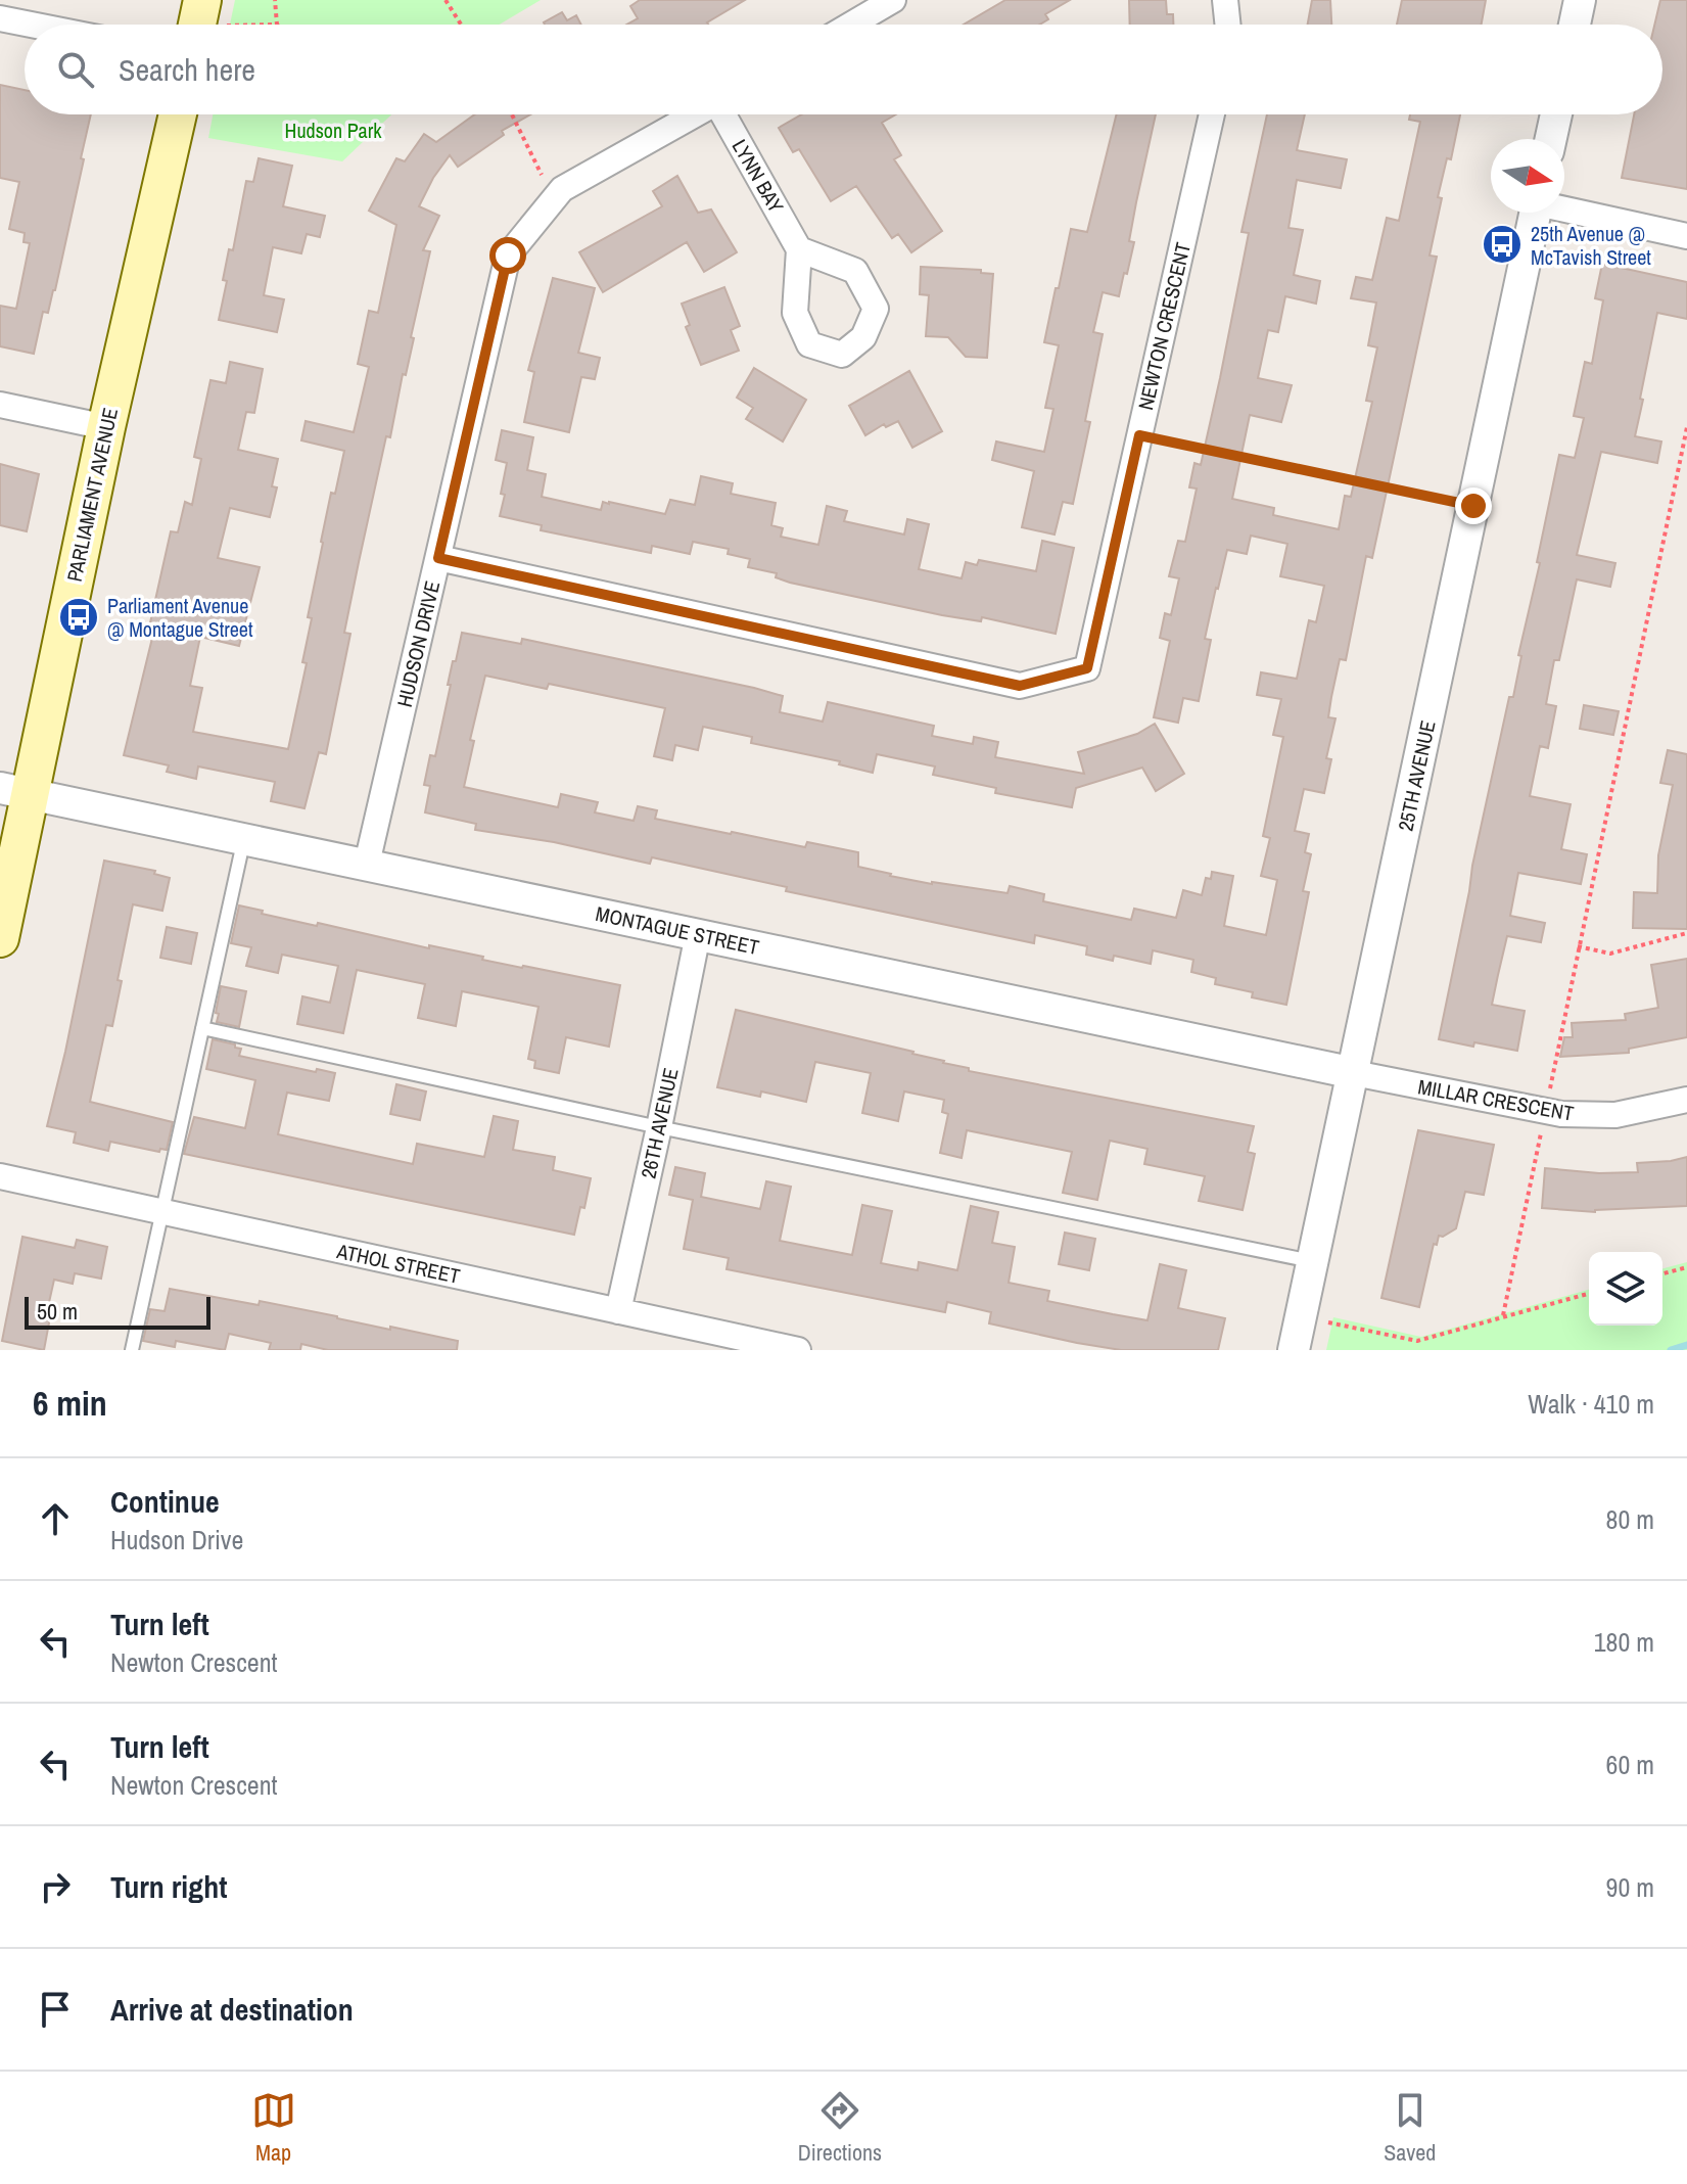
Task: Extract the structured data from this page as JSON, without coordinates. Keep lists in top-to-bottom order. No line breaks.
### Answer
{"streets":{"main road":["PARLIAMENT AVENUE"],"street":["LYNN BAY","NEWTON CRESCENT","HUDSON DRIVE","25TH AVENUE","MONTAGUE STREET","MILLAR CRESCENT","26TH AVENUE","ATHOL STREET"]},"crossings":[["NEWTON CRESCENT","HUDSON DRIVE"],["PARLIAMENT AVENUE","MONTAGUE STREET"],["HUDSON DRIVE","MONTAGUE STREET"],["25TH AVENUE","MONTAGUE STREET"],["25TH AVENUE","MILLAR CRESCENT"],["MONTAGUE STREET","MILLAR CRESCENT"],["MONTAGUE STREET","26TH AVENUE"],["26TH AVENUE","ATHOL STREET"]],"parks":["Hudson Park"],"places":{"bus stop":["25th Avenue @ McTavish Street","Parliament Avenue @ Montague Street"]},"scale_bar":"50 m","north":"right","page":{"search":"Search here","scale":"50 m","heading":["6 min","Walk · 410 m"],"list":[["Continue","Hudson Drive","80 m"],["Turn left","Newton Crescent","180 m"],["Turn left","Newton Crescent","60 m"],["Turn right","90 m"],"Arrive at destination"],"nav":["Map","Directions","Saved"]}}
